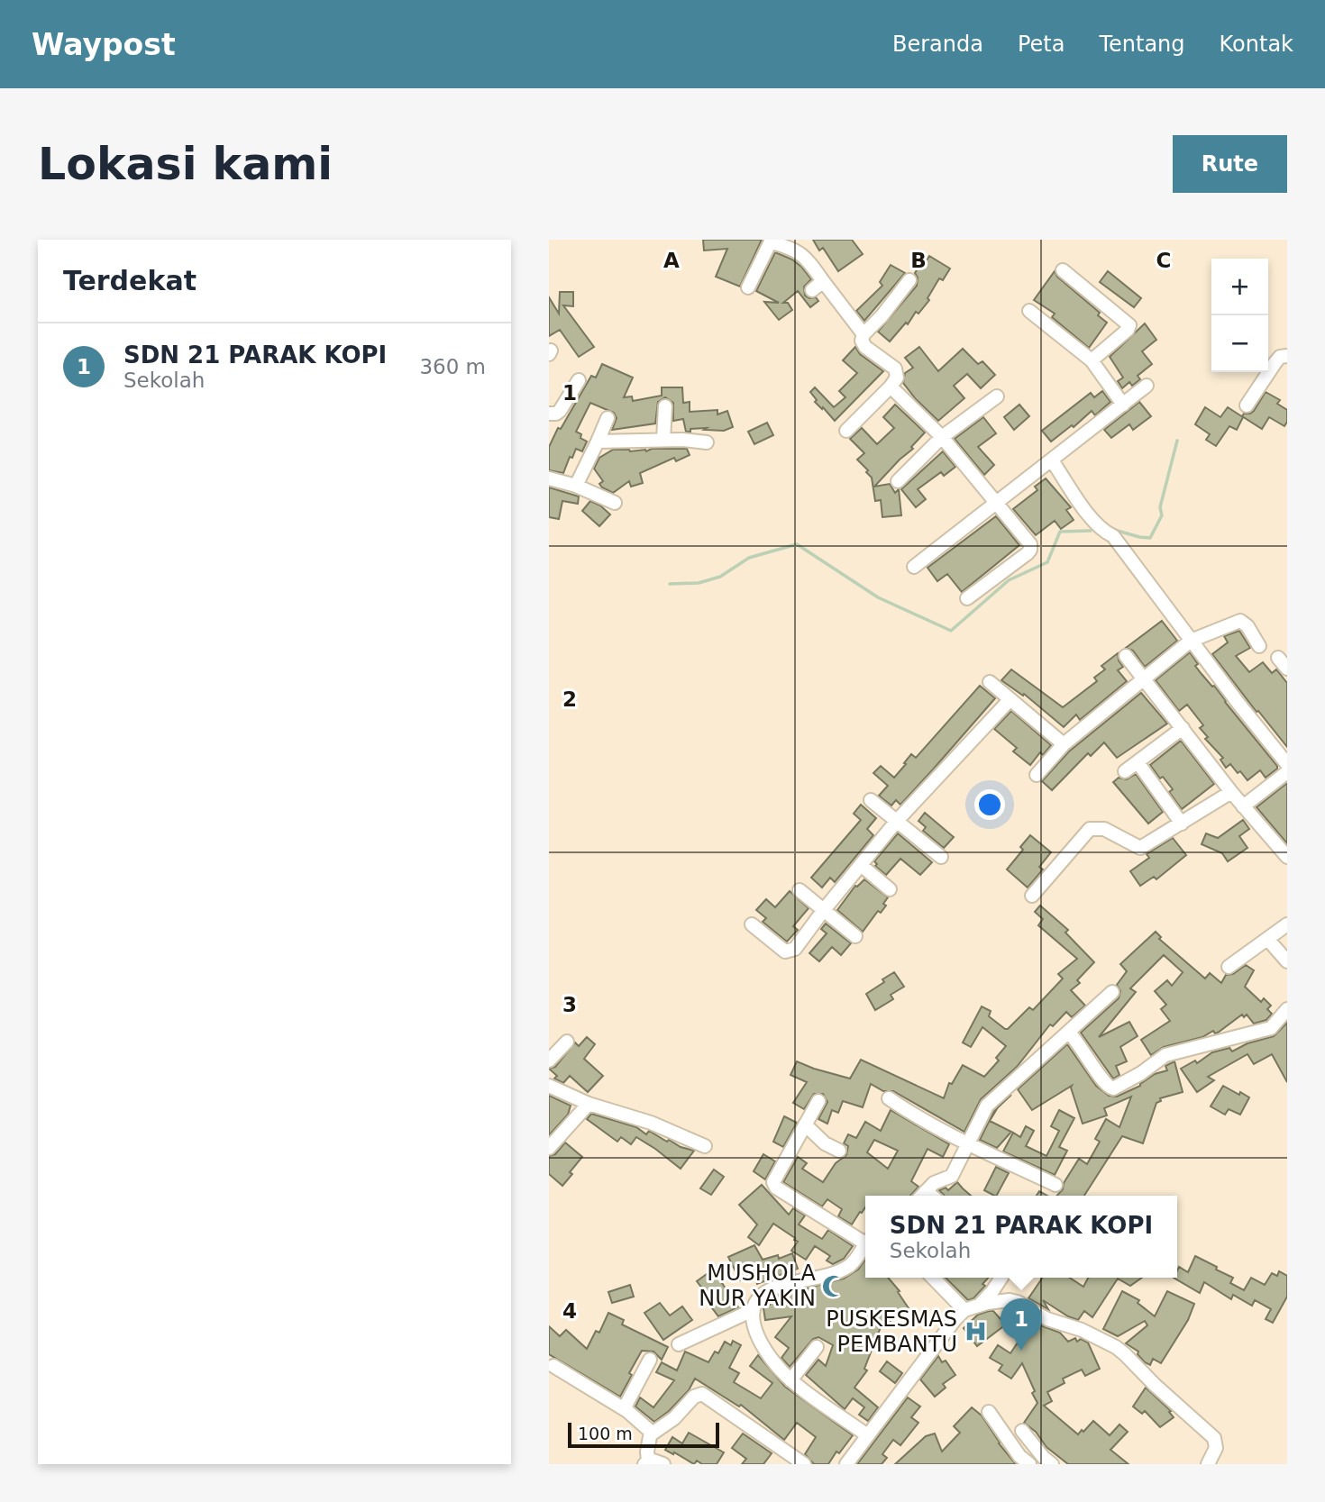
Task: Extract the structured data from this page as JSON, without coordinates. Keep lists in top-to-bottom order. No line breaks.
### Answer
{"places":{"mosque":["MUSHOLA NUR YAKIN"],"hospital":["PUSKESMAS PEMBANTU"]},"scale_bar":"100 m","page":{"header":"Waypost","nav":["Beranda","Peta","Tentang","Kontak"],"buttons":"Rute","title":"Lokasi kami","heading":"Terdekat","map_buttons":["+","−"],"list":[{"mark":"1","name":"SDN 21 PARAK KOPI","note":"Sekolah","value":"360 m"}],"popup":["SDN 21 PARAK KOPI","Sekolah"],"pins":"1","scale":"100 m"},"grid":{"columns":["A","B","C"],"rows":["1","2","3","4"]}}
